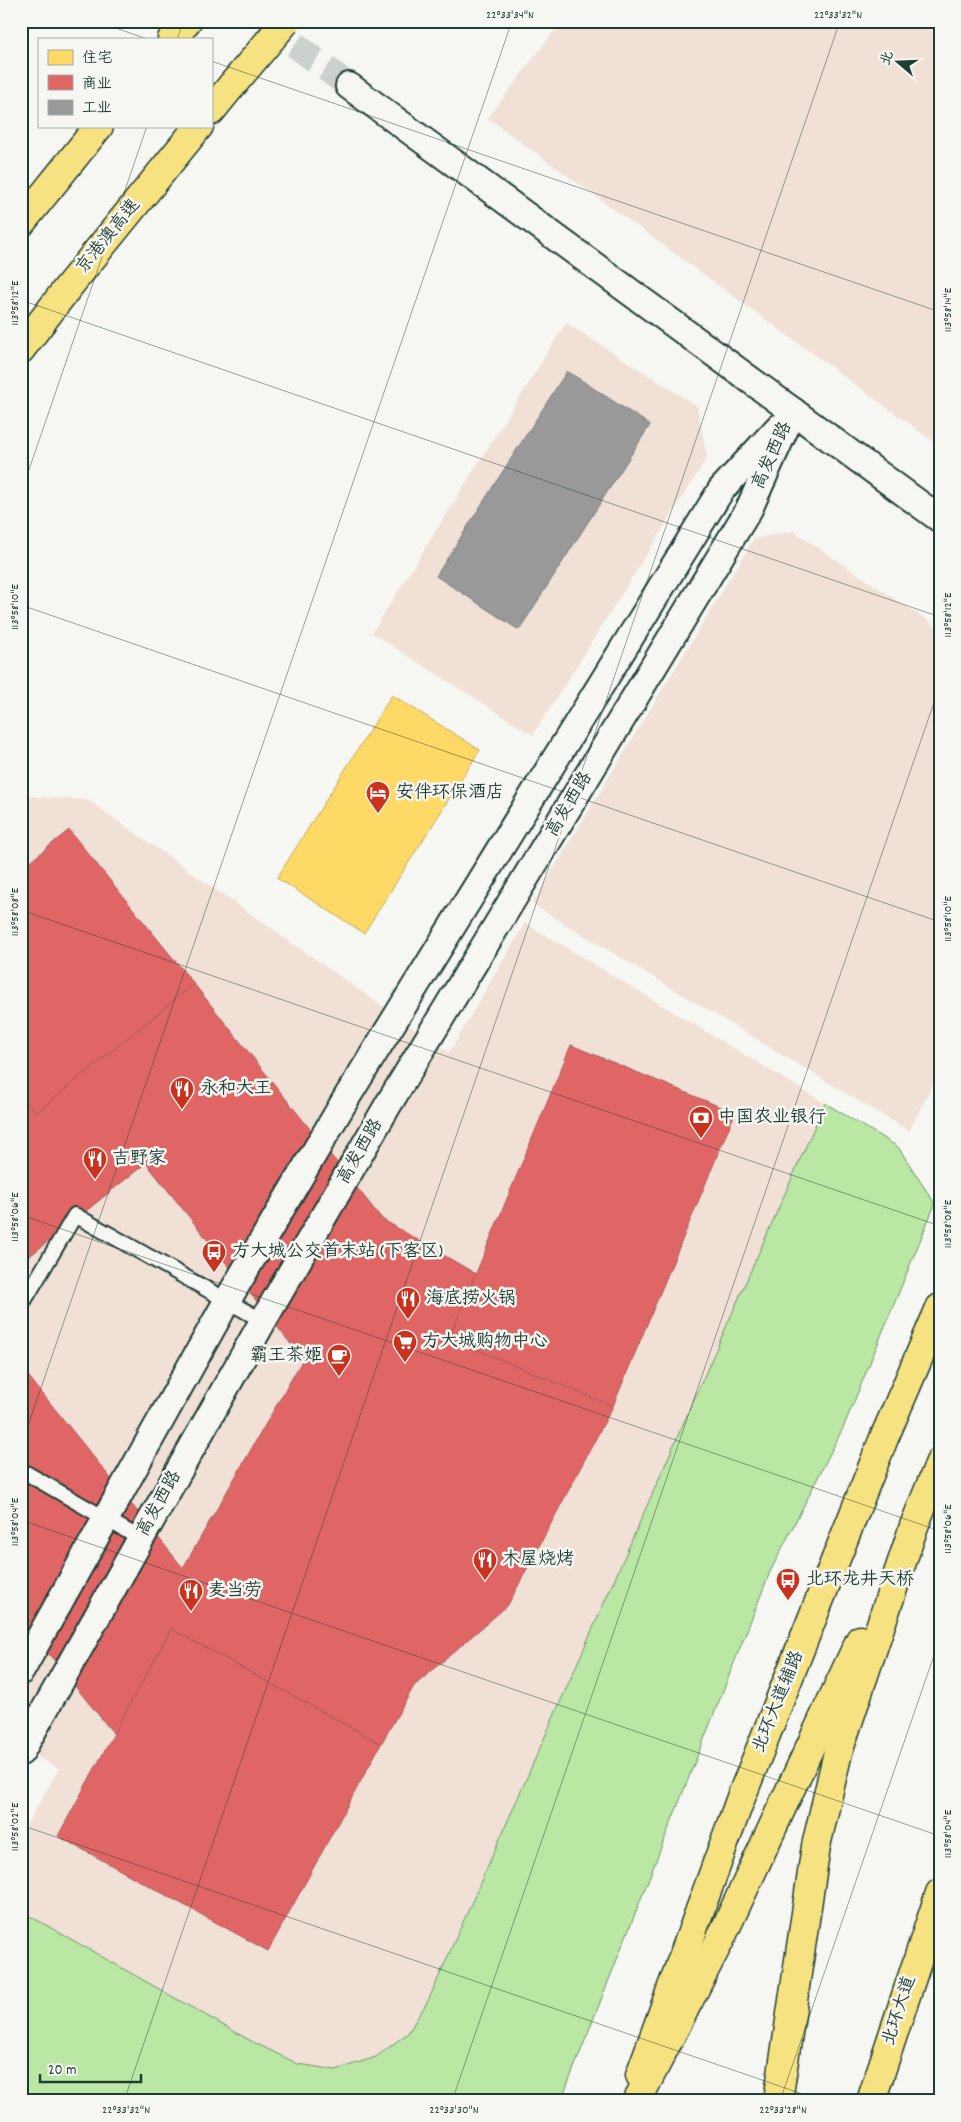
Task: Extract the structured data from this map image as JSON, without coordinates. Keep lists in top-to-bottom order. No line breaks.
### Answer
{"streets":{"main road":["京港澳高速","北环大道辅路","北环大道"],"street":["高发西路"]},"places":{"hotel":["安伴环保酒店"],"restaurant":["永和大王","吉野家","海底捞火锅","木屋烧烤","麦当劳"],"bank":["中国农业银行"],"bus stop":["方大城公交首末站 (下客区)","北环龙井天桥"],"supermarket":["方大城购物中心"],"cafe":["霸王茶姬"]},"legend":["住宅","商业","工业"],"scale_bar":"20 m","north":"left","coordinates":["22°33'34\"N","22°33'32\"N","113°58'12\"E","113°58'14\"E","113°58'10\"E","113°58'08\"E","113°58'06\"E","113°58'04\"E","113°58'02\"E","22°33'30\"N","22°33'28\"N"]}
